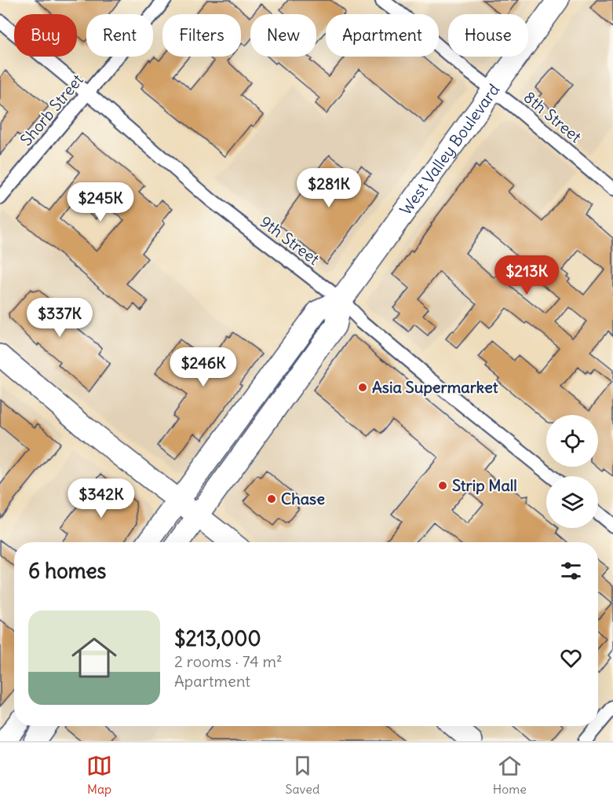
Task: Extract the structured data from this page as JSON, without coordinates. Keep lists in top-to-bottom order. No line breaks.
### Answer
{"streets":{"main road":["West Valley Boulevard"],"street":["Shorb Street","8th Street","9th Street"]},"crossings":[["Shorb Street","9th Street"],["8th Street","West Valley Boulevard"],["West Valley Boulevard","9th Street"]],"places":["Asia Supermarket","Strip Mall","Chase"],"page":{"chip":["Buy","Rent","Filters","New","Apartment","House"],"price":["$281K","$245K","$213K","$337K","$246K","$342K"],"heading":"6 homes","list":[{"name":"$213,000","note":"2 rooms · 74 m² · Apartment"}],"tabs":["Map","Saved","Home"]}}
